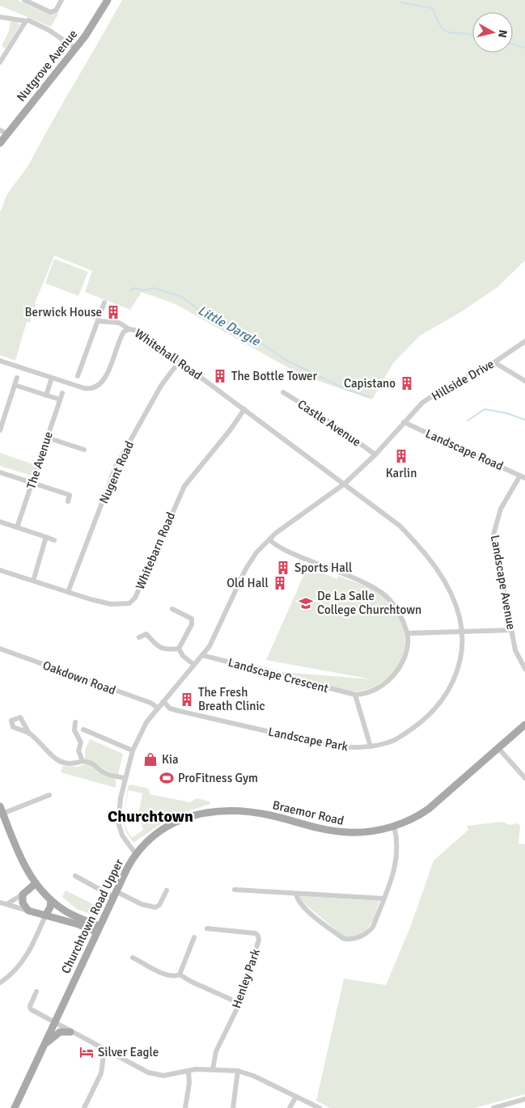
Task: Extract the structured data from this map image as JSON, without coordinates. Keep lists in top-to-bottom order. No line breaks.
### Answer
{"streets":{"main road":["Nutgrove Avenue","Braemor Road","Churchtown Road Upper"],"street":["Whitehall Road","Hillside Drive","Castle Avenue","Landscape Road","The Avenue","Nugent Road","Whitebarn Road","Landscape Avenue","Landscape Crescent","Oakdown Road","Landscape Park","Henley Park"]},"crossings":[["Whitehall Road","Nugent Road"],["Whitehall Road","Whitebarn Road"],["Whitehall Road","Landscape Park"],["Whitehall Road","Churchtown Road Upper"],["Hillside Drive","Landscape Road"],["Hillside Drive","Churchtown Road Upper"],["Castle Avenue","Churchtown Road Upper"],["Landscape Road","Landscape Avenue"],["Landscape Road","Churchtown Road Upper"],["Nugent Road","Whitebarn Road"],["Landscape Crescent","Churchtown Road Upper"],["Oakdown Road","Churchtown Road Upper"],["Landscape Park","Churchtown Road Upper"],["Braemor Road","Churchtown Road Upper"]],"districts":["Churchtown"],"water":["Little Dargle"],"places":{"building":["Berwick House","The Bottle Tower","Capistano","Karlin","Sports Hall","Old Hall","The Fresh Breath Clinic"],"school or university":["De La Salle College Churchtown"],"shop":["Kia"],"sports":["ProFitness Gym"],"hotel":["Silver Eagle"]},"north":"right"}
